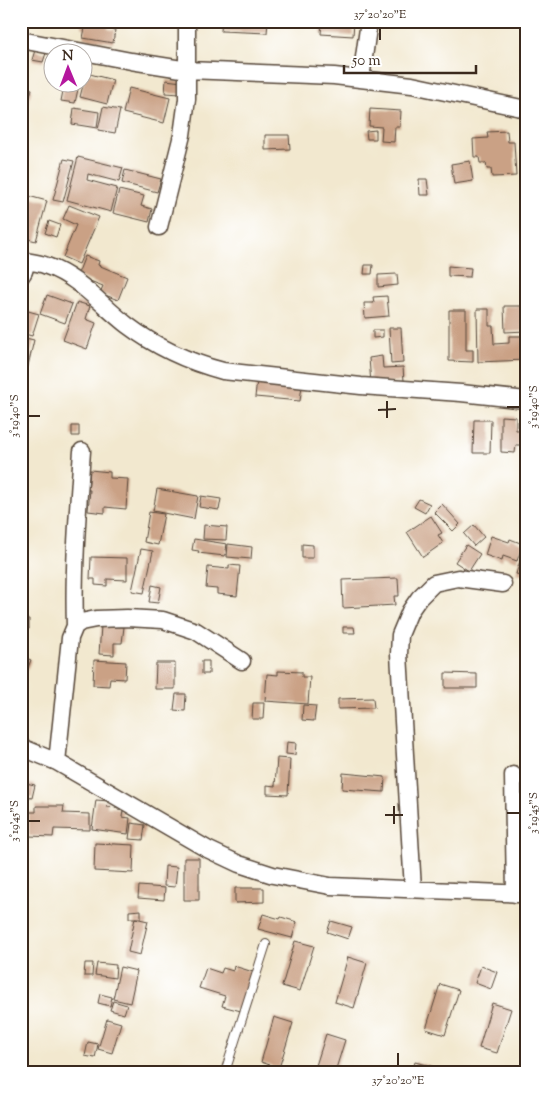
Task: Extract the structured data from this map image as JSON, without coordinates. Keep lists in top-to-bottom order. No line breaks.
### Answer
{"scale_bar":"50 m","north":"top","coordinates":["37°20'20\"E","3°19'40\"S","3°19'45\"S"]}
